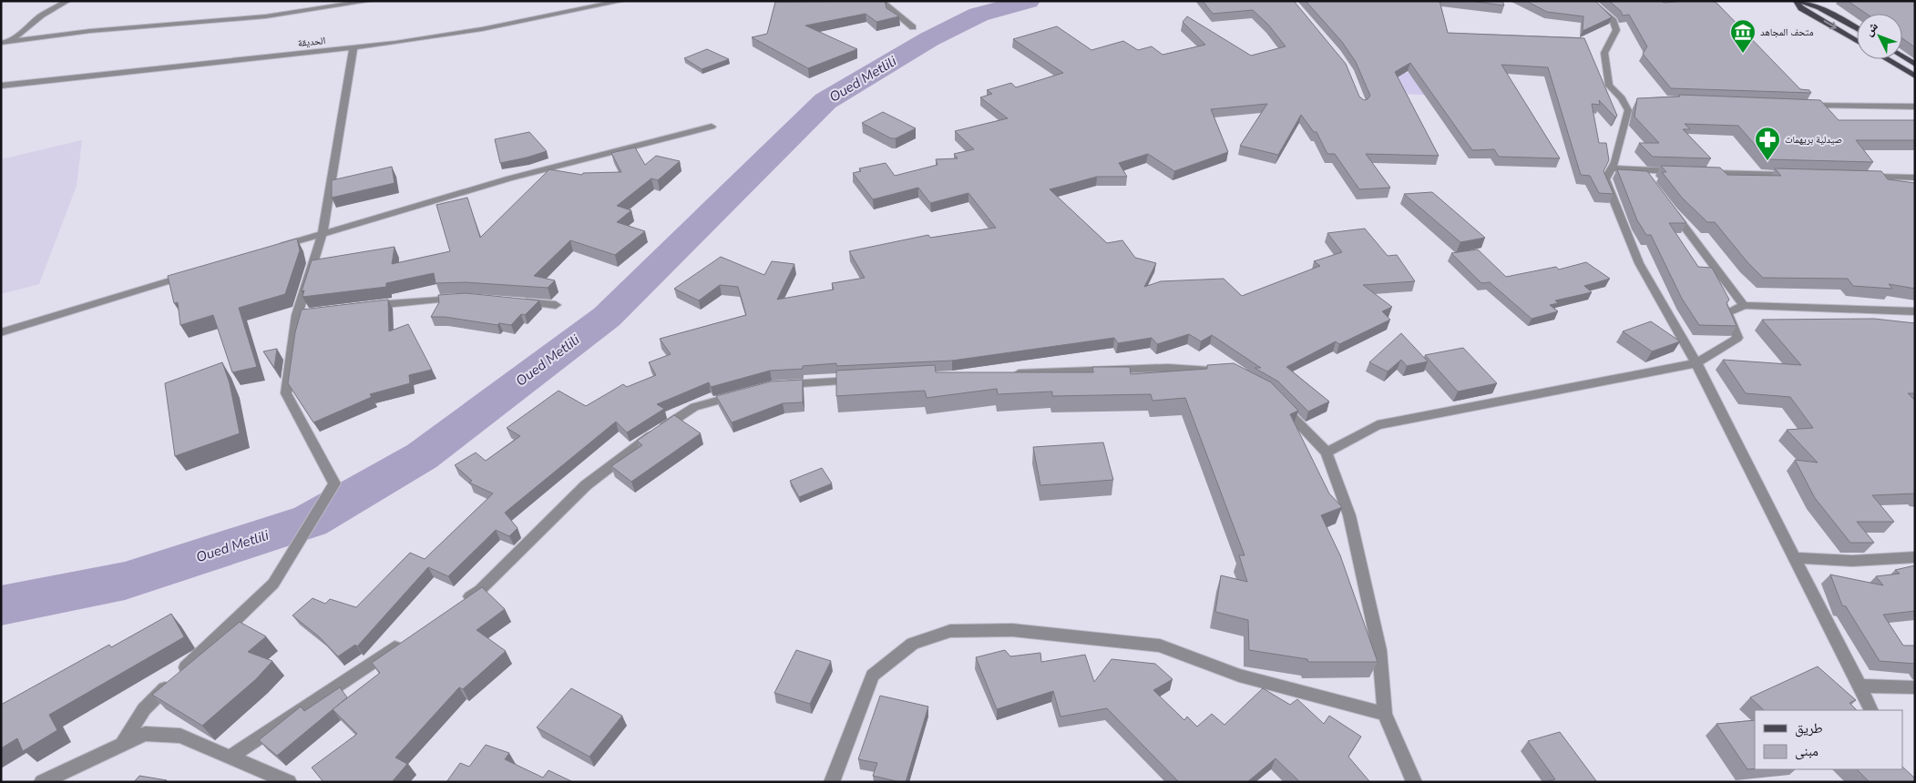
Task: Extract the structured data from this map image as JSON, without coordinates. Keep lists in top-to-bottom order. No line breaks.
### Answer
{"streets":{"street":["الحديقة"]},"water":["Oued Metlili"],"places":{"museum":["متحف المجاهد"],"pharmacy":["صيدلية بريهمات"]},"legend":["طريق","مبنى"],"north":"top left"}
